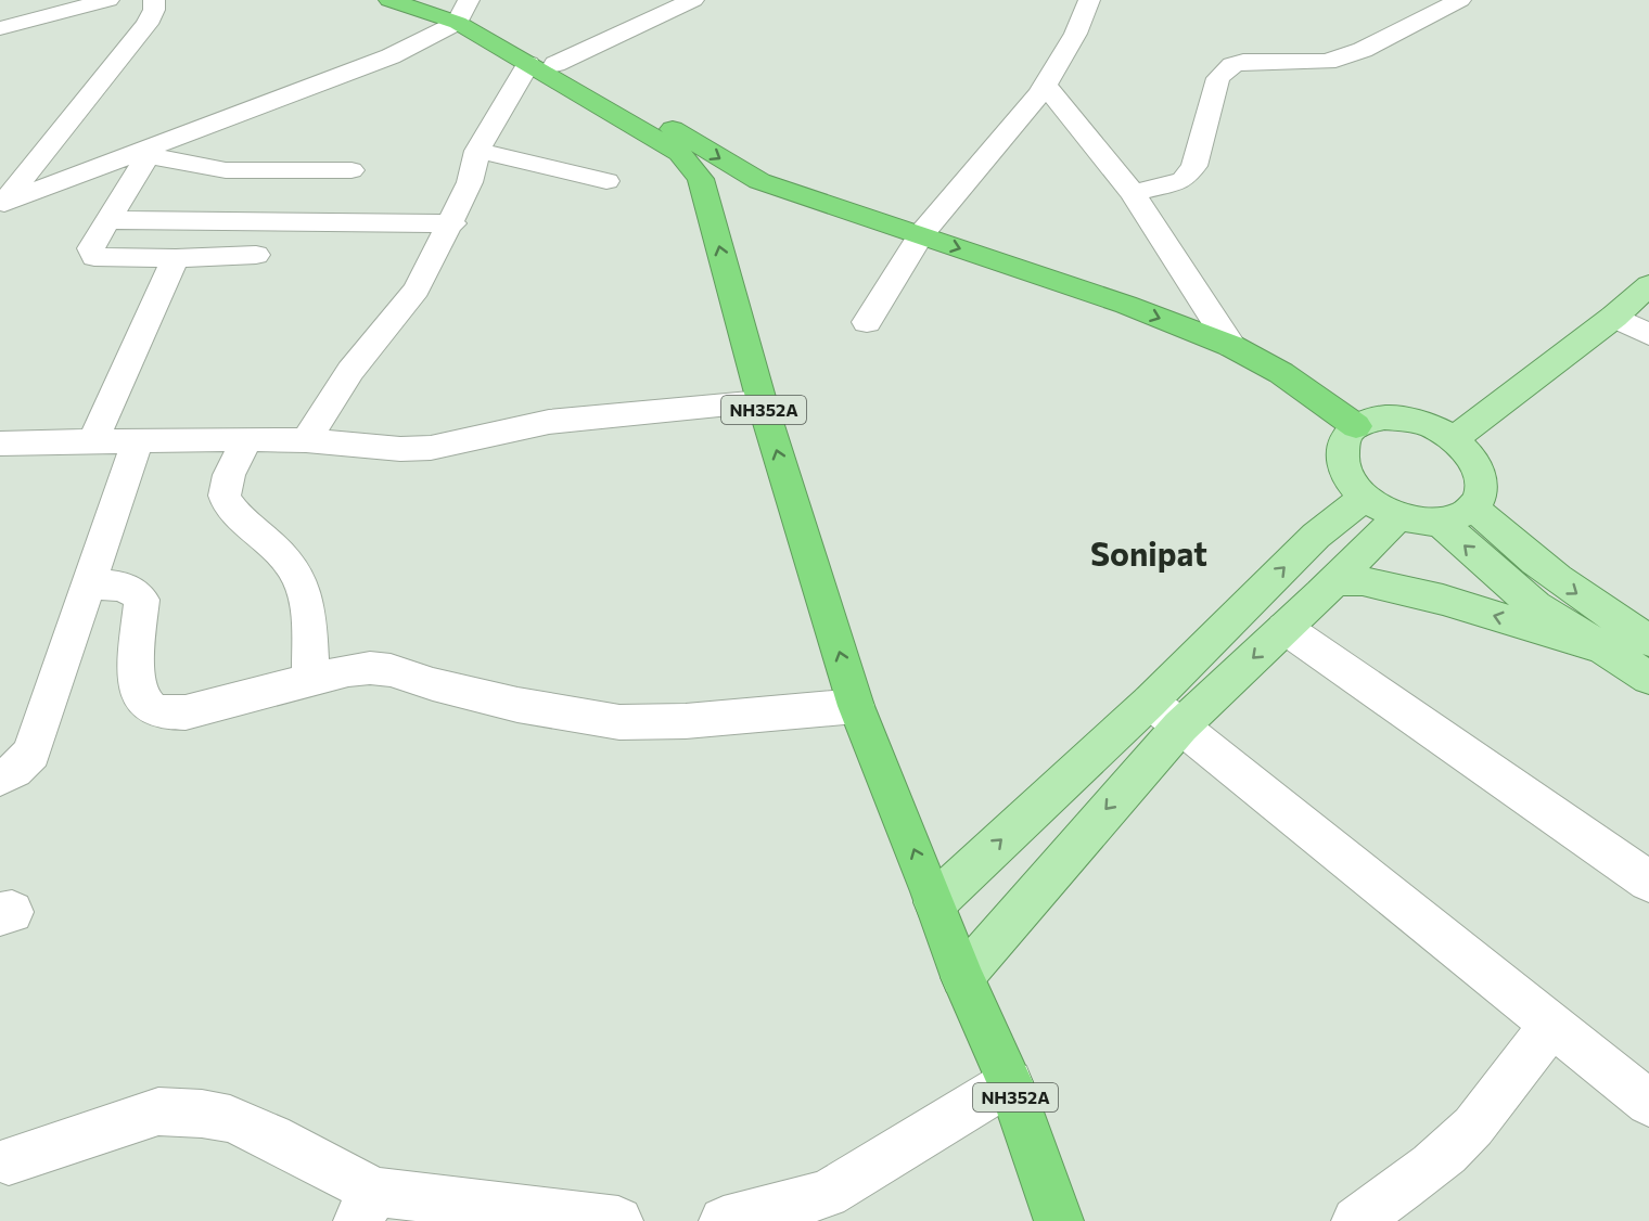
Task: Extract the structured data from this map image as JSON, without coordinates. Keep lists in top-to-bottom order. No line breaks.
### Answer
{"streets":{"highway":["NH352A"]},"districts":["Sonipat"]}
